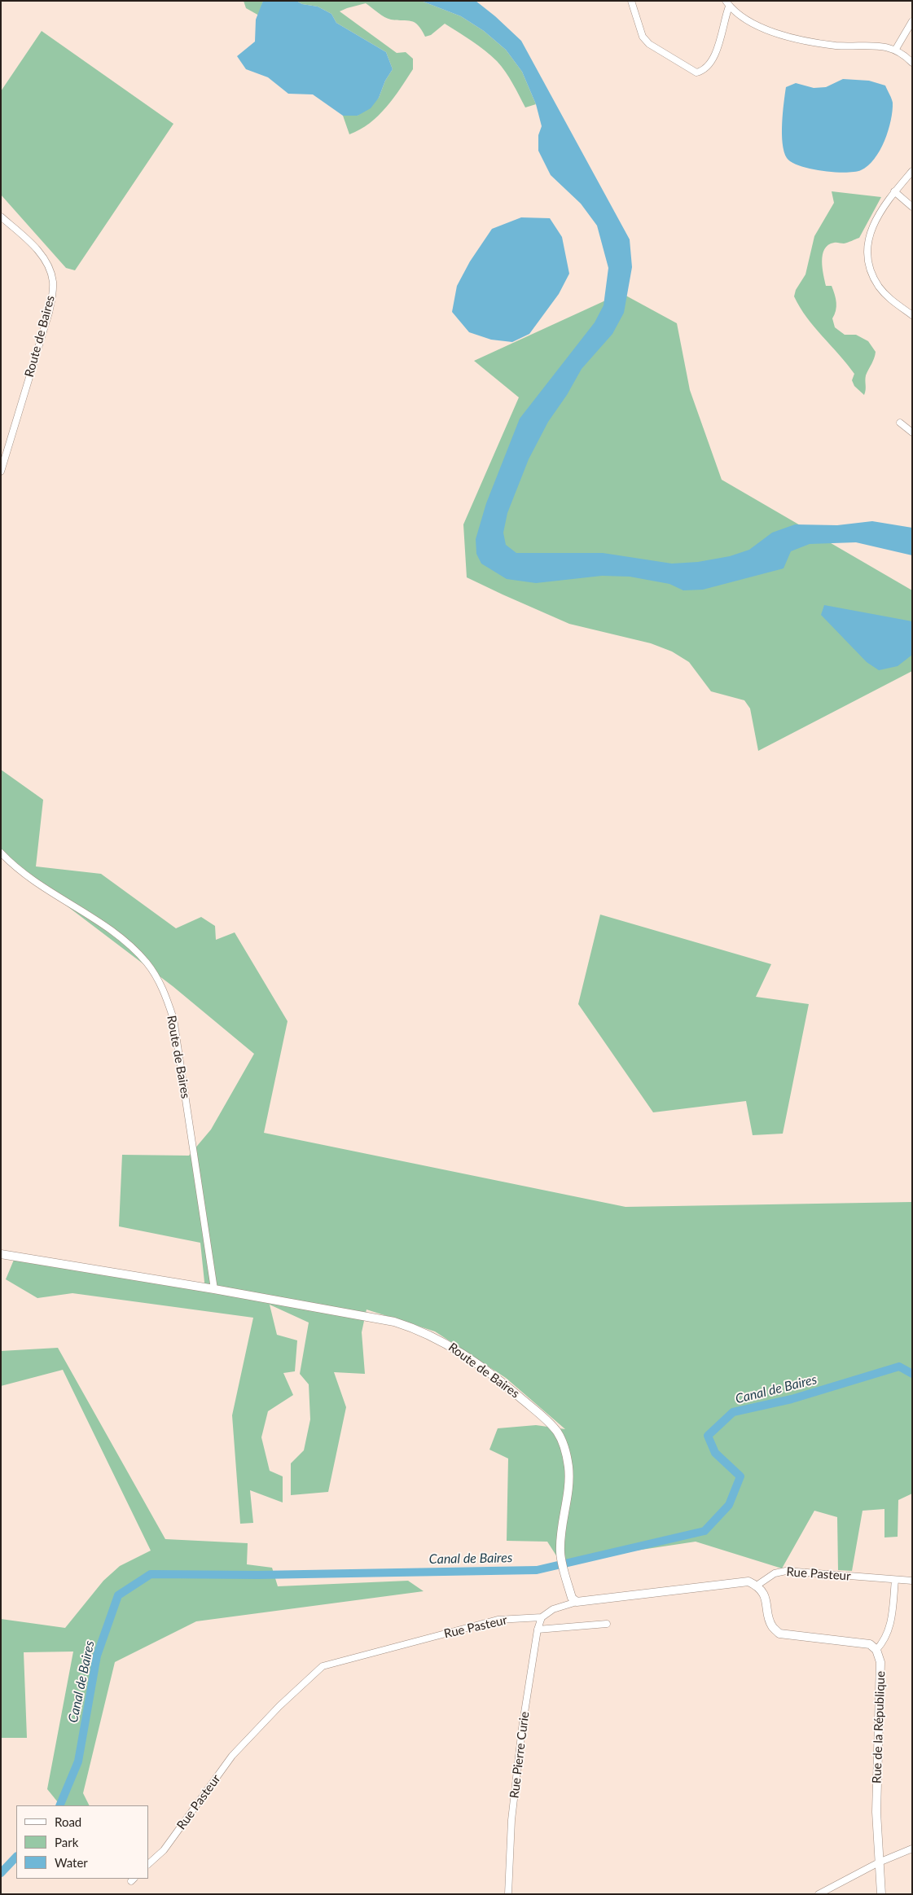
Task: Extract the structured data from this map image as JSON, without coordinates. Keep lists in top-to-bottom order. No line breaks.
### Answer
{"streets":{"street":["Route de Baires","Rue Pasteur","Rue de la République","Rue Pierre Curie"]},"crossings":[["Route de Baires","Rue Pasteur"],["Rue Pasteur","Rue Pierre Curie"]],"water":["Canal de Baires"],"legend":["Road","Park","Water"]}
